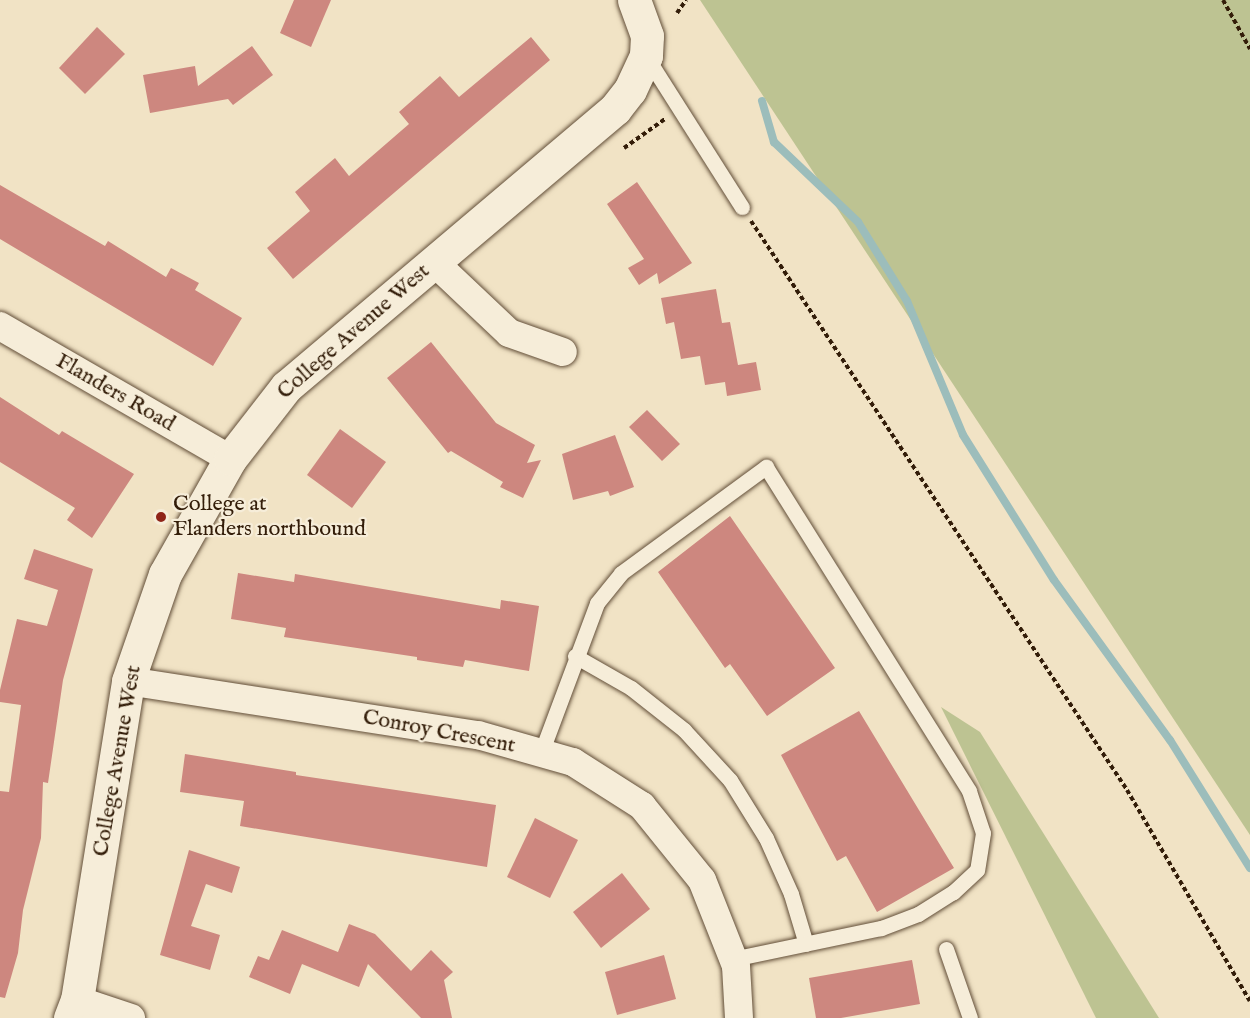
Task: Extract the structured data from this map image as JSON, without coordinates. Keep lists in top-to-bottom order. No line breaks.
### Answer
{"streets":{"street":["College Avenue West","Flanders Road","Conroy Crescent"]},"crossings":[["College Avenue West","Flanders Road"],["College Avenue West","Conroy Crescent"]],"places":["College at Flanders northbound"]}
